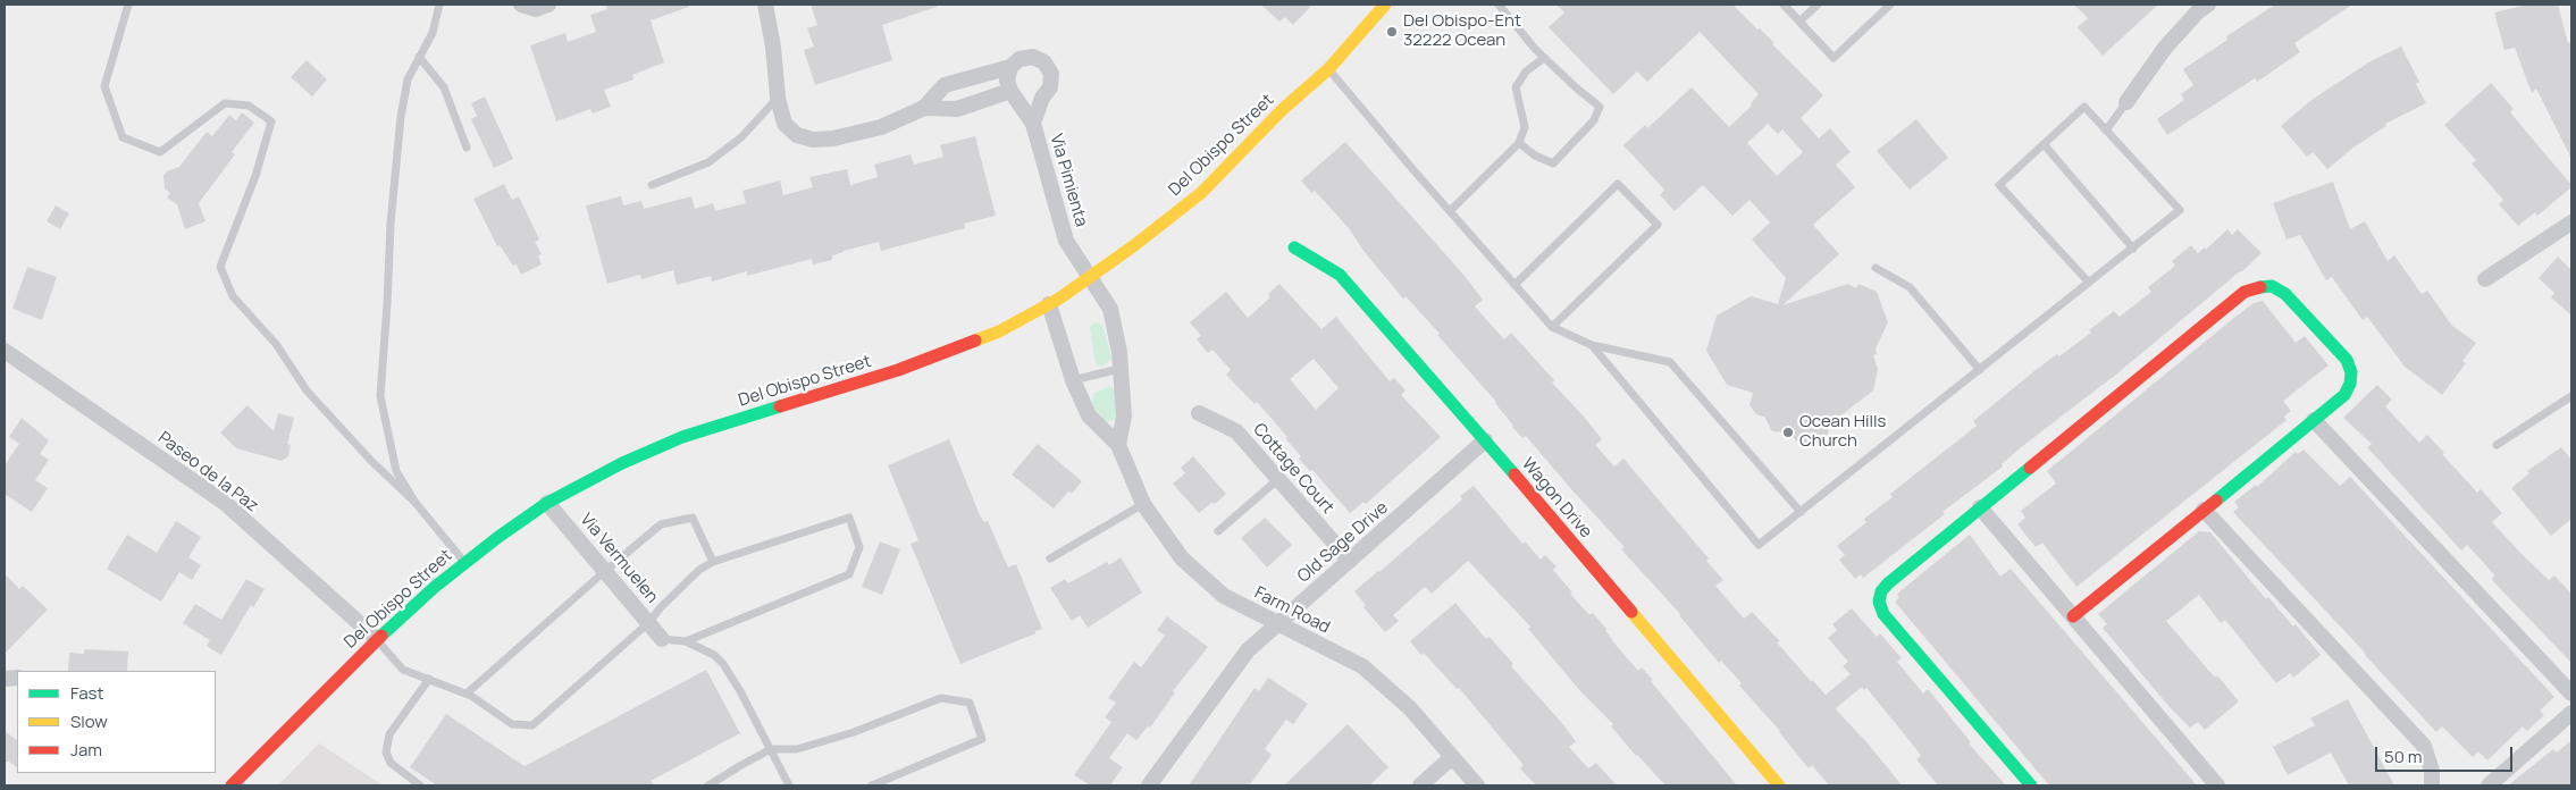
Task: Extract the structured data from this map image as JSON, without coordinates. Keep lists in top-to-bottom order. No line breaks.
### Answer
{"streets":{"street":["Del Obispo Street","Via Pimienta","Cottage Court","Paseo de la Paz","Wagon Drive","Old Sage Drive","Via Vermuelen","Farm Road"]},"crossings":[["Del Obispo Street","Via Pimienta"],["Del Obispo Street","Paseo de la Paz"],["Del Obispo Street","Via Vermuelen"],["Del Obispo Street","Farm Road"],["Cottage Court","Old Sage Drive"],["Wagon Drive","Old Sage Drive"],["Old Sage Drive","Farm Road"]],"places":["Del Obispo-Ent 32222 Ocean","Ocean Hills Church"],"legend":["Fast","Slow","Jam"],"scale_bar":"50 m"}
